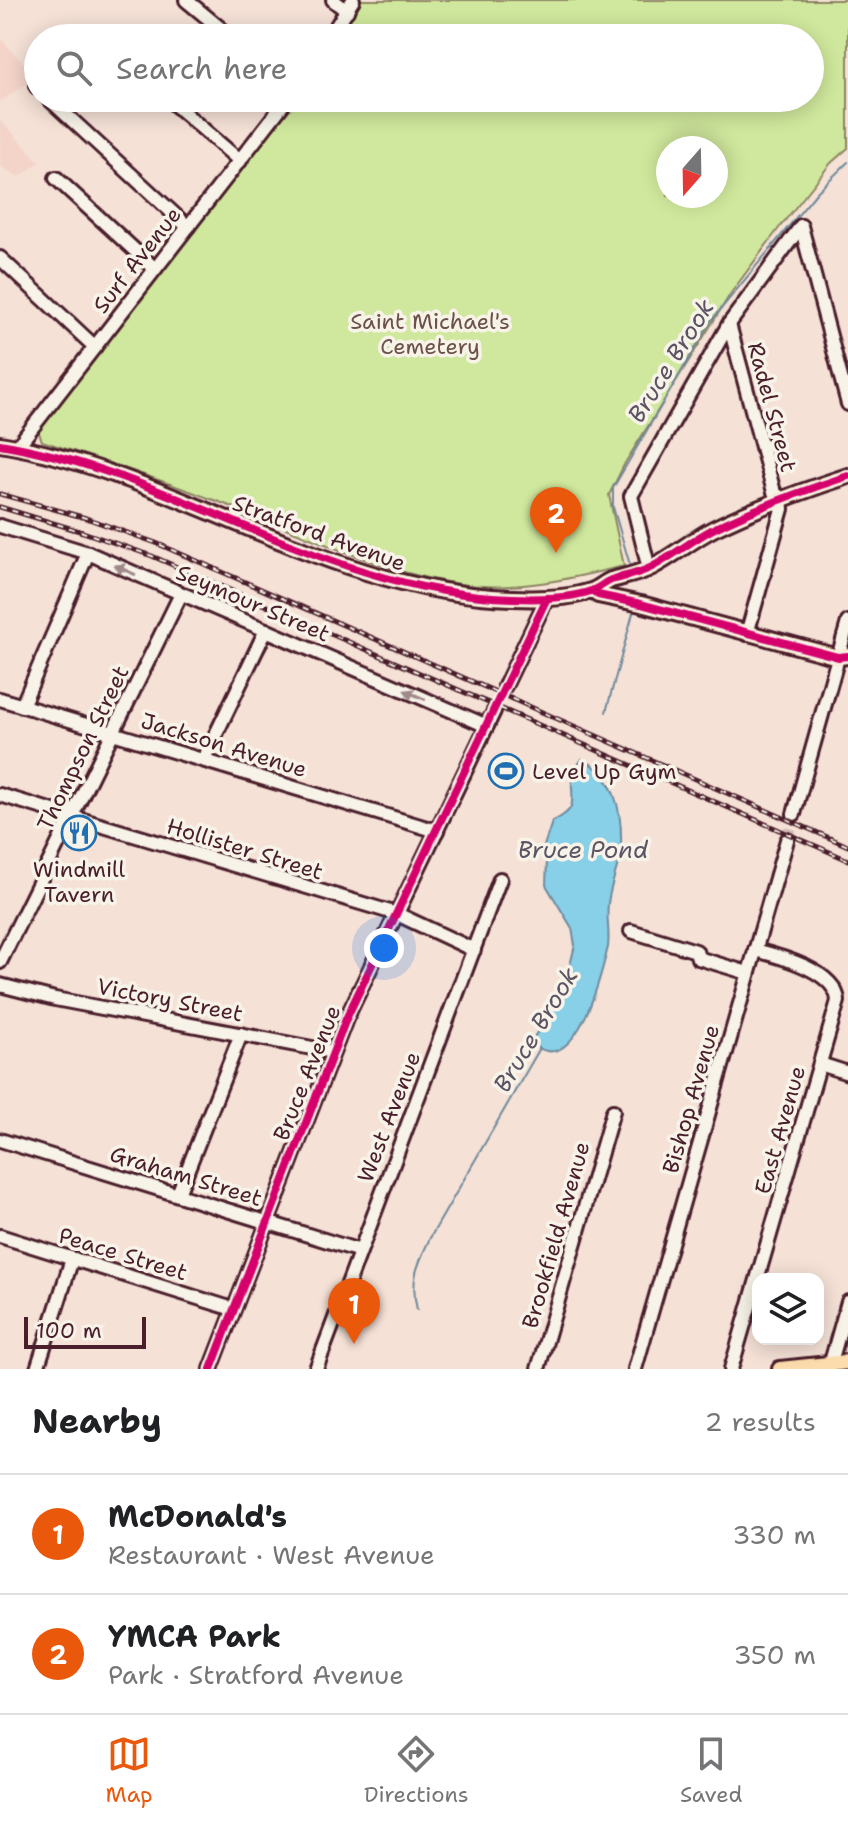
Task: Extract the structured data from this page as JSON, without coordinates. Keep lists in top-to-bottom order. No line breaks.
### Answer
{"streets":{"main road":["Stratford Avenue"],"street":["Surf Avenue","Radel Street","Seymour Street","Jackson Avenue","Thompson Street","Hollister Street","Victory Street","Bruce Avenue","Bishop Avenue","West Avenue","East Avenue","Graham Street","Brookfield Avenue","Peace Street"]},"crossings":[["Surf Avenue","Stratford Avenue"],["Radel Street","Stratford Avenue"],["Seymour Street","Thompson Street"],["Seymour Street","Bruce Avenue"],["Jackson Avenue","Thompson Street"],["Jackson Avenue","Bruce Avenue"],["Thompson Street","Hollister Street"],["Hollister Street","Bruce Avenue"],["Hollister Street","West Avenue"],["Victory Street","Bruce Avenue"],["Bruce Avenue","Graham Street"],["Bruce Avenue","Peace Street"],["Bishop Avenue","East Avenue"],["West Avenue","Graham Street"]],"one_way":["Seymour Street"],"water":["Bruce Brook","Bruce Pond"],"parks":["Saint Michael's Cemetery"],"places":{"sports":["Level Up Gym"],"restaurant":["Windmill Tavern"]},"scale_bar":"100 m","north":"bottom","page":{"search":"Search here","pins":["2","1"],"scale":"100 m","heading":["Nearby","2 results"],"list":[{"mark":"1","name":"McDonald's","note":"Restaurant · West Avenue","value":"330 m"},{"mark":"2","name":"YMCA Park","note":"Park · Stratford Avenue","value":"350 m"}],"nav":["Map","Directions","Saved"]}}
